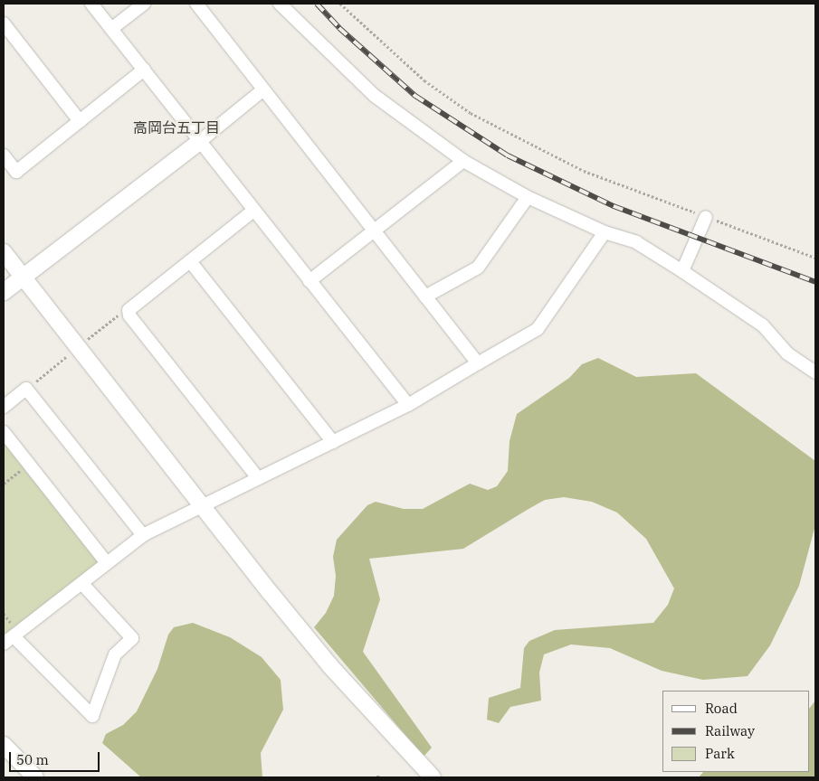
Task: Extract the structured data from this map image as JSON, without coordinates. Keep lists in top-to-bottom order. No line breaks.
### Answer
{"districts":["高岡台五丁目"],"legend":["Road","Railway","Park"],"scale_bar":"50 m"}
